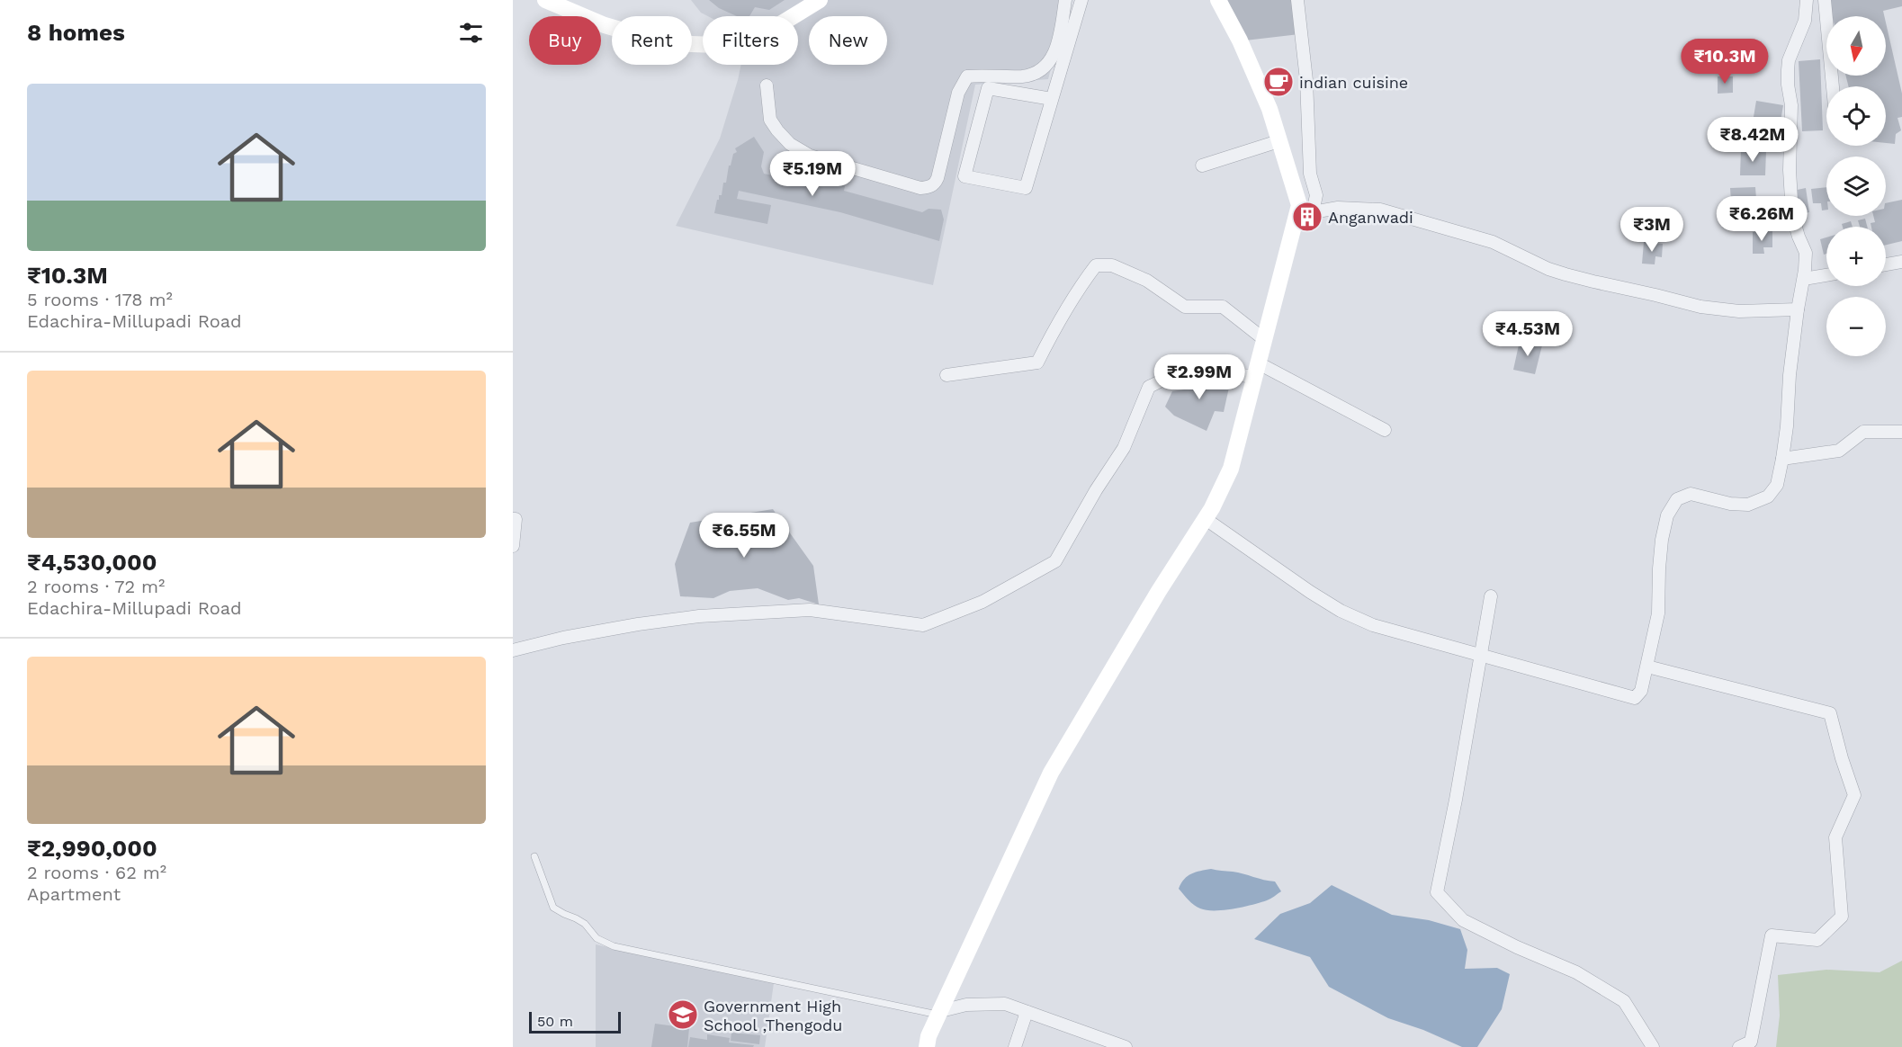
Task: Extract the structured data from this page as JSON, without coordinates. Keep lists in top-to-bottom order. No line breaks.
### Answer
{"places":{"cafe":["indian cuisine"],"building":["Anganwadi"],"school or university":["Government High School ,Thengodu"]},"scale_bar":"50 m","north":"bottom","page":{"heading":"8 homes","map_buttons":["+","−"],"chip":["Buy","Rent","Filters","New"],"price":["₹10.3M","₹8.42M","₹5.19M","₹6.26M","₹3M","₹4.53M","₹2.99M","₹6.55M"],"list":[{"name":"₹10.3M","note":"5 rooms · 178 m² · Edachira-Millupadi Road"},{"name":"₹4,530,000","note":"2 rooms · 72 m² · Edachira-Millupadi Road"},{"name":"₹2,990,000","note":"2 rooms · 62 m² · Apartment"}],"scale":"50 m"}}
